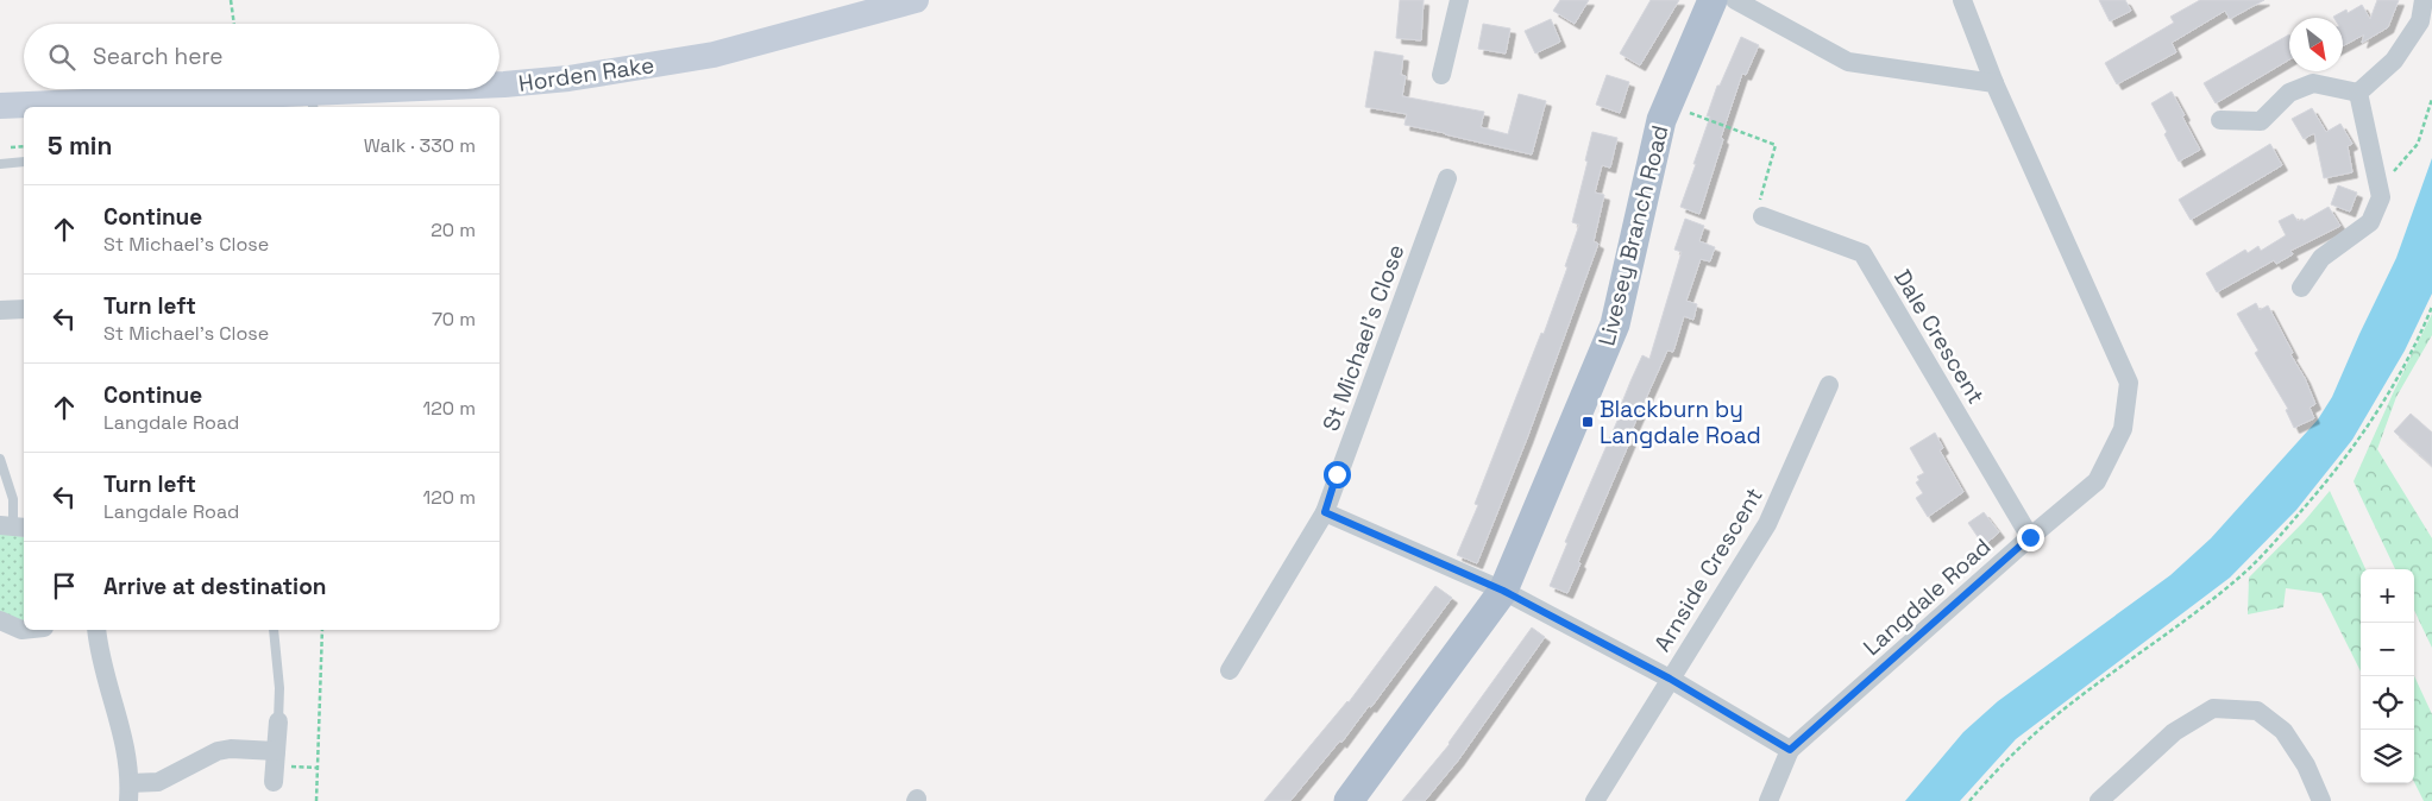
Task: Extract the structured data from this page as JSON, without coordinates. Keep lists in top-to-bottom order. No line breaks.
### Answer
{"streets":{"main road":["Livesey Branch Road"],"street":["Horden Rake","Dale Crescent","St Michael's Close","Arnside Crescent","Langdale Road"]},"crossings":[["Dale Crescent","Langdale Road"]],"places":{"transit":["Blackburn by Langdale Road"]},"north":"bottom right","page":{"search":"Search here","heading":["5 min","Walk · 330 m"],"list":[["Continue","St Michael's Close","20 m"],["Turn left","St Michael's Close","70 m"],["Continue","Langdale Road","120 m"],["Turn left","Langdale Road","120 m"],"Arrive at destination"],"map_buttons":["+","−"]}}
